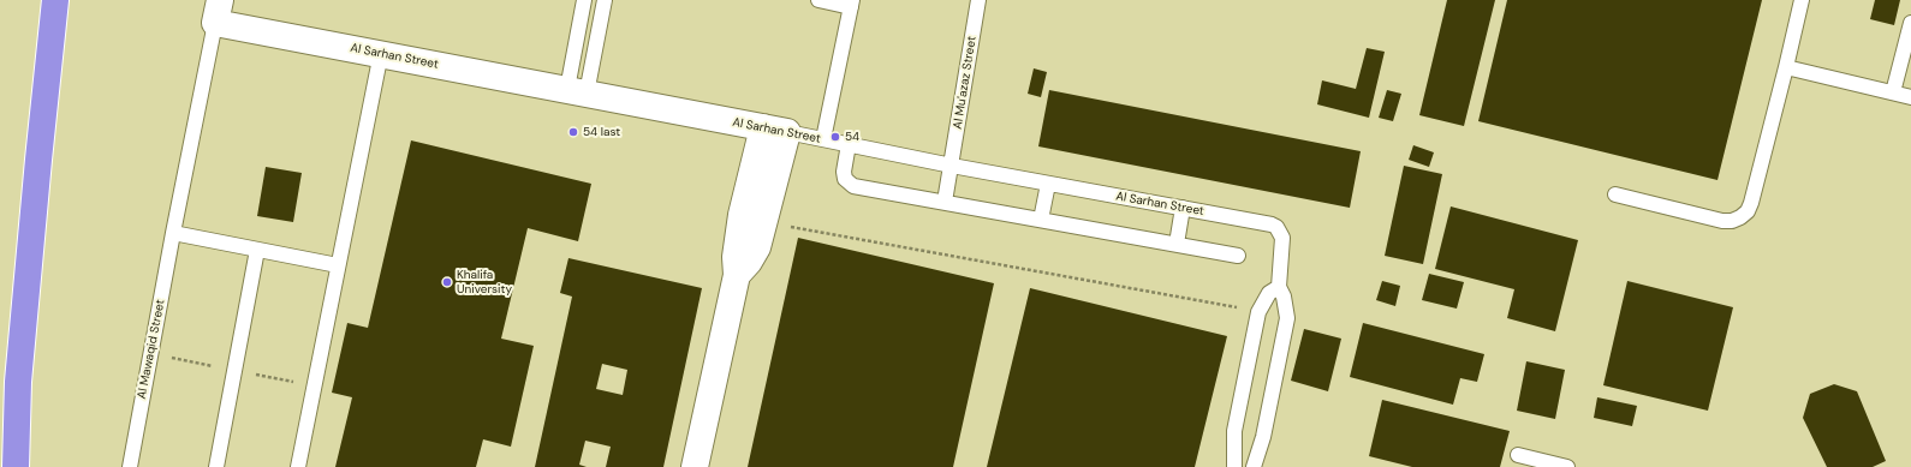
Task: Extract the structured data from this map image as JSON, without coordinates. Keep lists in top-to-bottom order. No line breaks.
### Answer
{"streets":{"street":["Al Sarhan Street"],"lane":["Al Mu'azaz Street","Al Mawaqid Street"]},"crossings":[["Al Sarhan Street","Al Mu'azaz Street"],["Al Sarhan Street","Al Mawaqid Street"]],"places":["54 last","54","Khalifa University"]}
